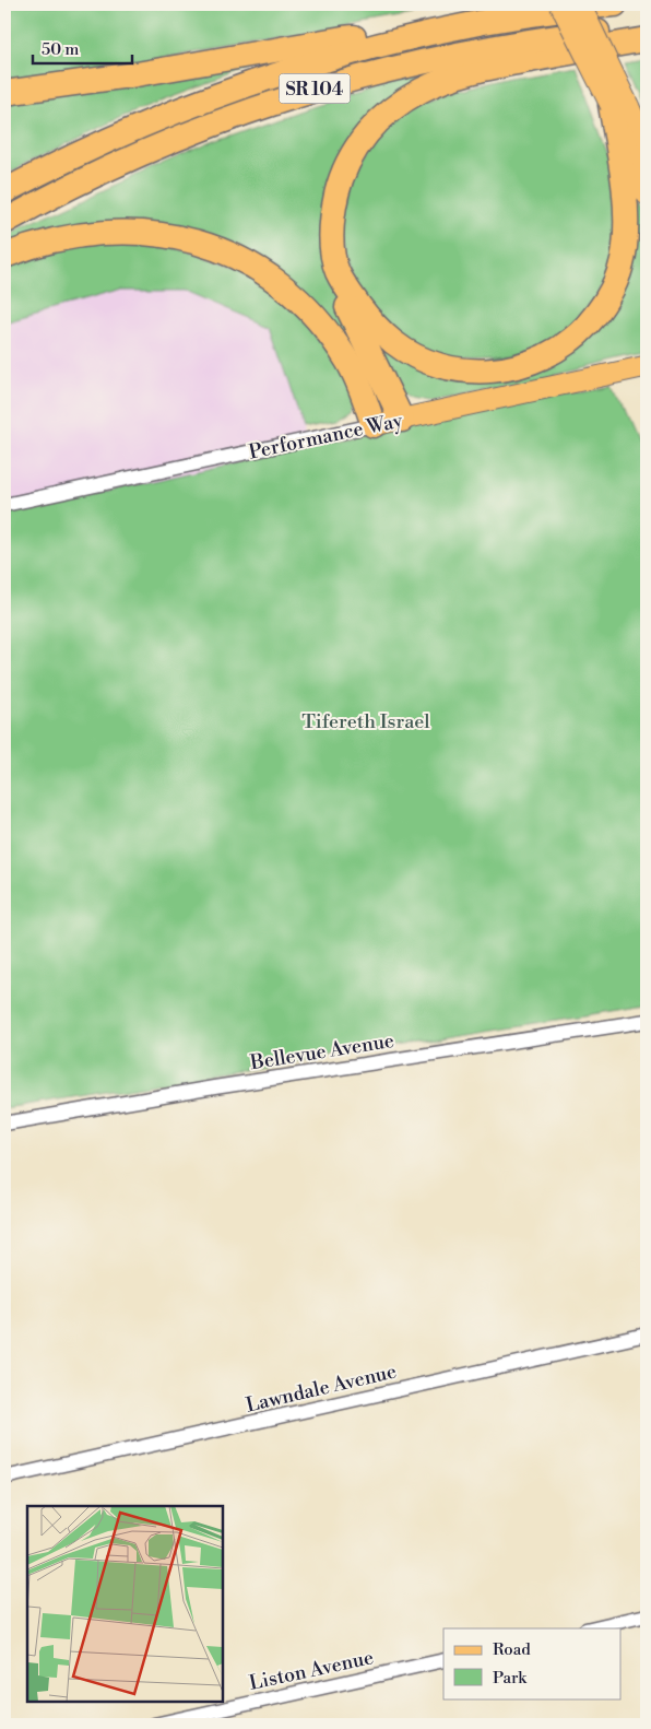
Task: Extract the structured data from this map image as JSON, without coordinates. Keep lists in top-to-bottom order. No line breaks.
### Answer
{"streets":{"highway":["SR 104"],"main road":["Performance Way"],"street":["Bellevue Avenue","Lawndale Avenue","Liston Avenue"]},"parks":["Tifereth Israel"],"legend":["Road","Park"],"scale_bar":"50 m"}
